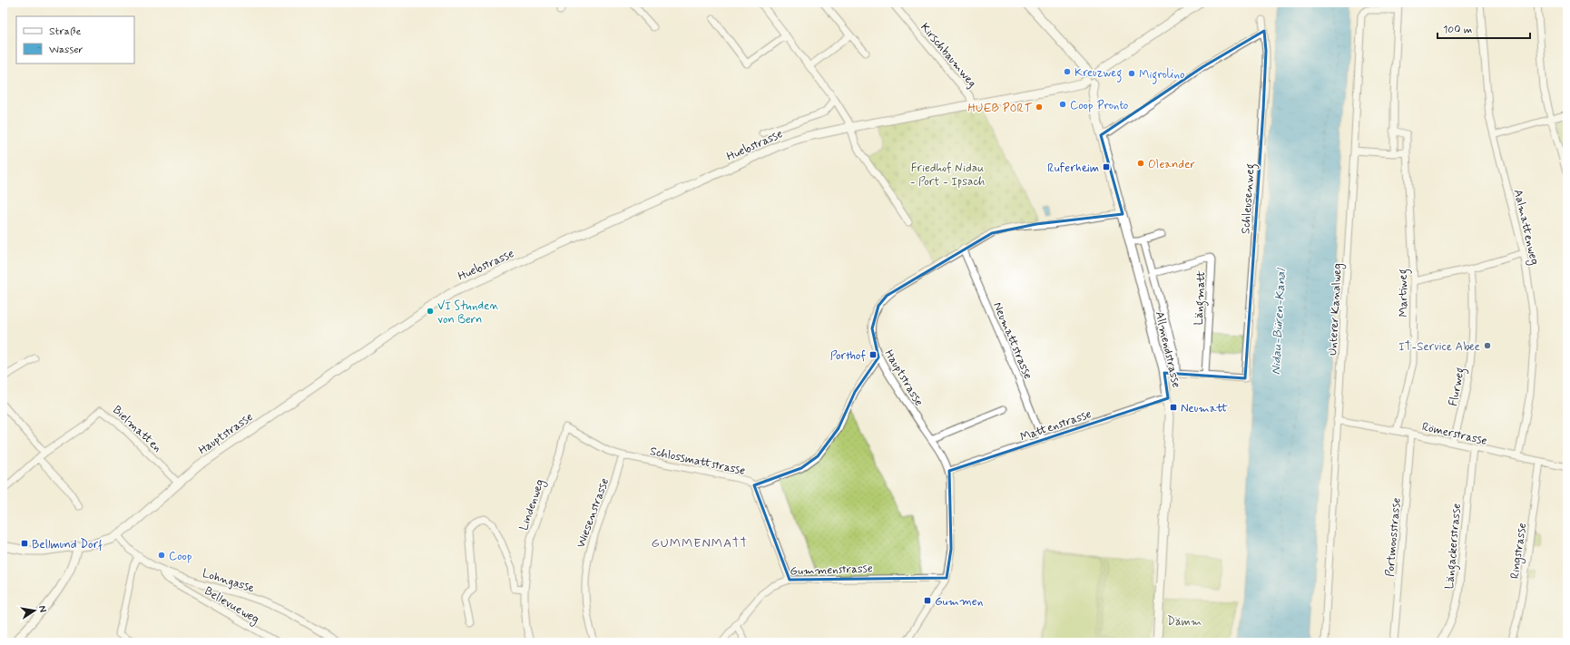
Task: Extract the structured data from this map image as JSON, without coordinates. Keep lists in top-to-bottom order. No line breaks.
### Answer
{"streets":{"main road":["Huebstrasse","Allmendstrasse","Hauptstrasse"],"street":["Kirschbaumweg","Schleusenweg","Aalmattenweg","Martiweg","Längmatt","Unterer Kanalweg","Neumattstrasse","Flurweg","Mattenstrasse","Bielmatten","Römerstrasse","Schlossmattstrasse","Lindenweg","Wiesenstrasse","Portmoosstrasse","Längackerstrasse","Ringstrasse","Gummenstrasse","Lohngasse","Bellevueweg"]},"crossings":[["Kirschbaumweg","Huebstrasse"],["Huebstrasse","Allmendstrasse"],["Huebstrasse","Hauptstrasse"],["Schleusenweg","Längmatt"],["Aalmattenweg","Römerstrasse"],["Martiweg","Römerstrasse"],["Unterer Kanalweg","Römerstrasse"],["Neumattstrasse","Hauptstrasse"],["Neumattstrasse","Mattenstrasse"],["Allmendstrasse","Hauptstrasse"],["Allmendstrasse","Mattenstrasse"],["Hauptstrasse","Mattenstrasse"],["Hauptstrasse","Bielmatten"],["Hauptstrasse","Schlossmattstrasse"],["Hauptstrasse","Gummenstrasse"],["Hauptstrasse","Lohngasse"],["Flurweg","Römerstrasse"],["Römerstrasse","Portmoosstrasse"],["Römerstrasse","Längackerstrasse"],["Römerstrasse","Ringstrasse"],["Schlossmattstrasse","Lindenweg"],["Schlossmattstrasse","Wiesenstrasse"],["Lohngasse","Bellevueweg"]],"districts":["GUMMENMATT"],"water":["Nidau-Büren-Kanal"],"parks":["Friedhof Nidau - Port - Ipsach","Dämm"],"places":{"other":["Kreuzweg","Migrolino","Coop Pronto","HUEB PORT","Oleander","VI Stunden von Bern","IT-Service Abee","Coop"],"transit":["Ruferheim","Porthof","Neumatt","Bellmund Dorf","Gummen"]},"legend":["Straße","Wasser"],"scale_bar":"100 m","north":"right"}
